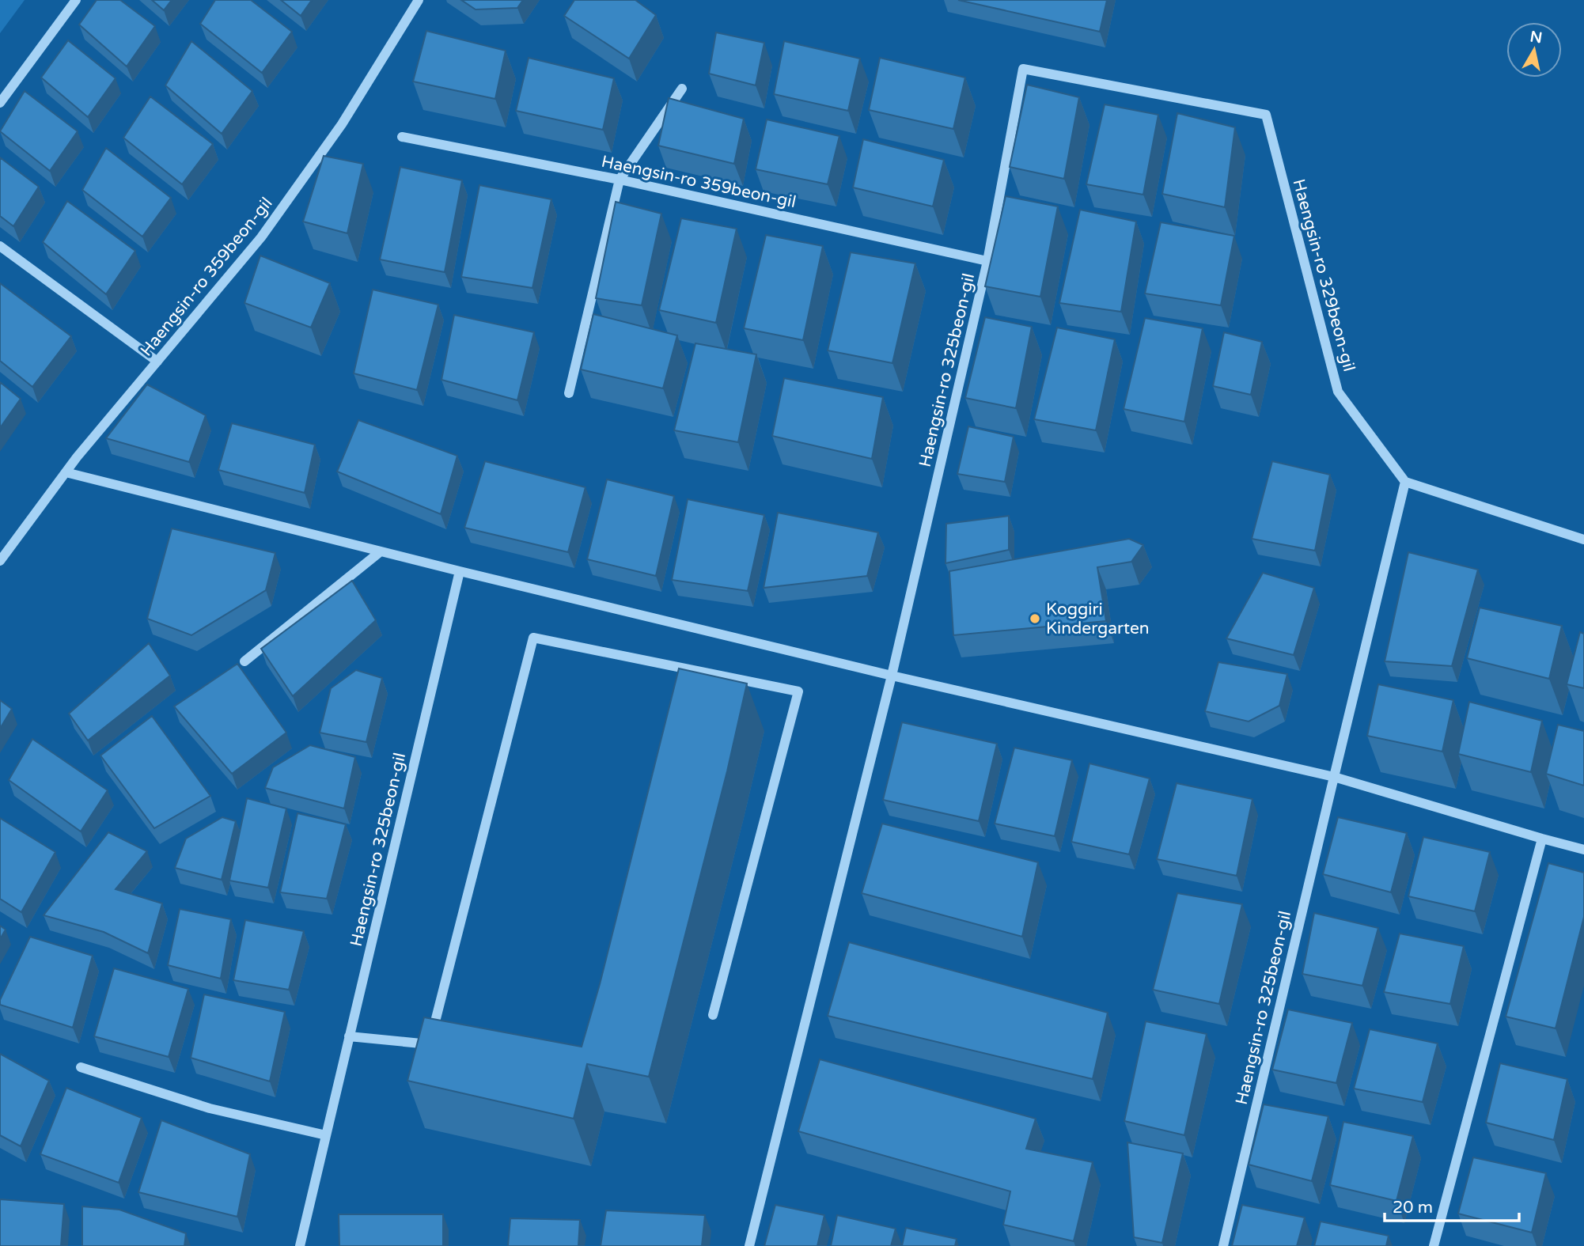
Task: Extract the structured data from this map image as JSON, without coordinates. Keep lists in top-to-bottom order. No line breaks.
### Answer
{"streets":{"street":["Haengsin-ro 359beon-gil","Haengsin-ro 329beon-gil","Haengsin-ro 325beon-gil"]},"crossings":[["Haengsin-ro 359beon-gil","Haengsin-ro 325beon-gil"],["Haengsin-ro 329beon-gil","Haengsin-ro 325beon-gil"]],"places":["Koggiri Kindergarten"],"scale_bar":"20 m","north":"top"}
